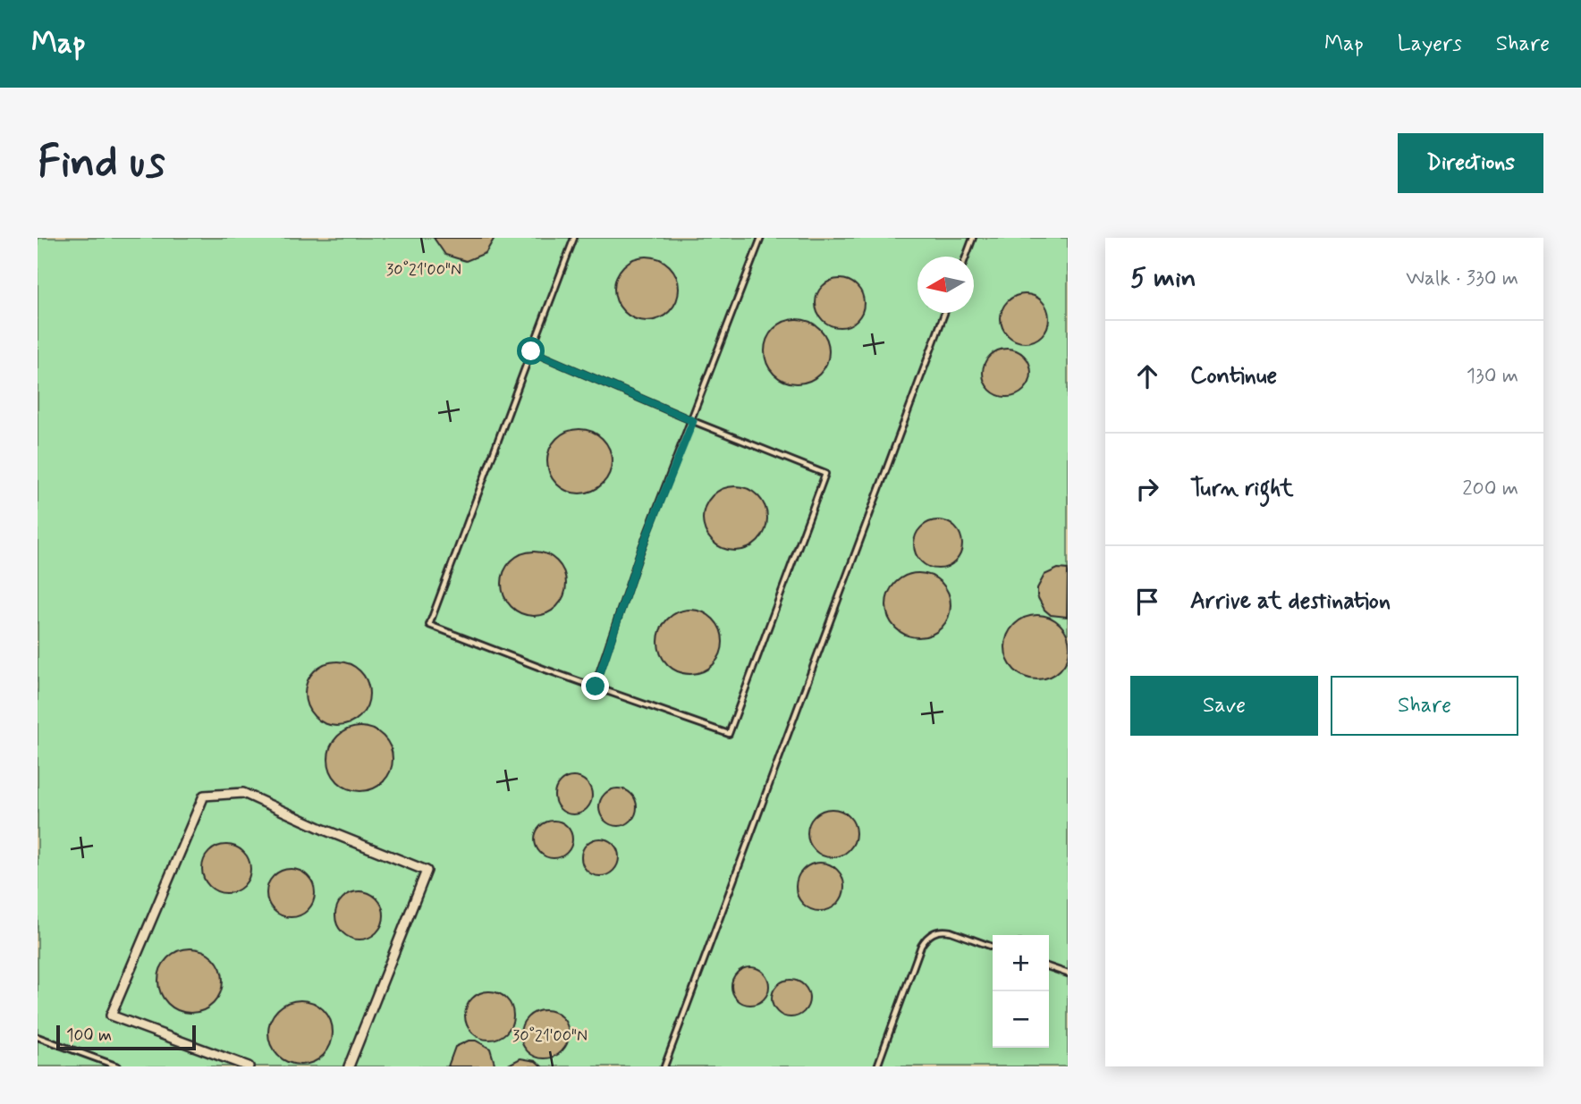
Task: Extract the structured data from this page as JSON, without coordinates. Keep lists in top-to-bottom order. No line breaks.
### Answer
{"scale_bar":"100 m","north":"left","page":{"header":"Map","nav":["Map","Layers","Share"],"buttons":["Directions",["Save","Share"]],"title":"Find us","heading":["5 min","Walk · 330 m"],"list":[["Continue","130 m"],["Turn right","200 m"],"Arrive at destination"],"map_buttons":["+","−"],"scale":"100 m"},"coordinates":["30°21'00\"N"]}
